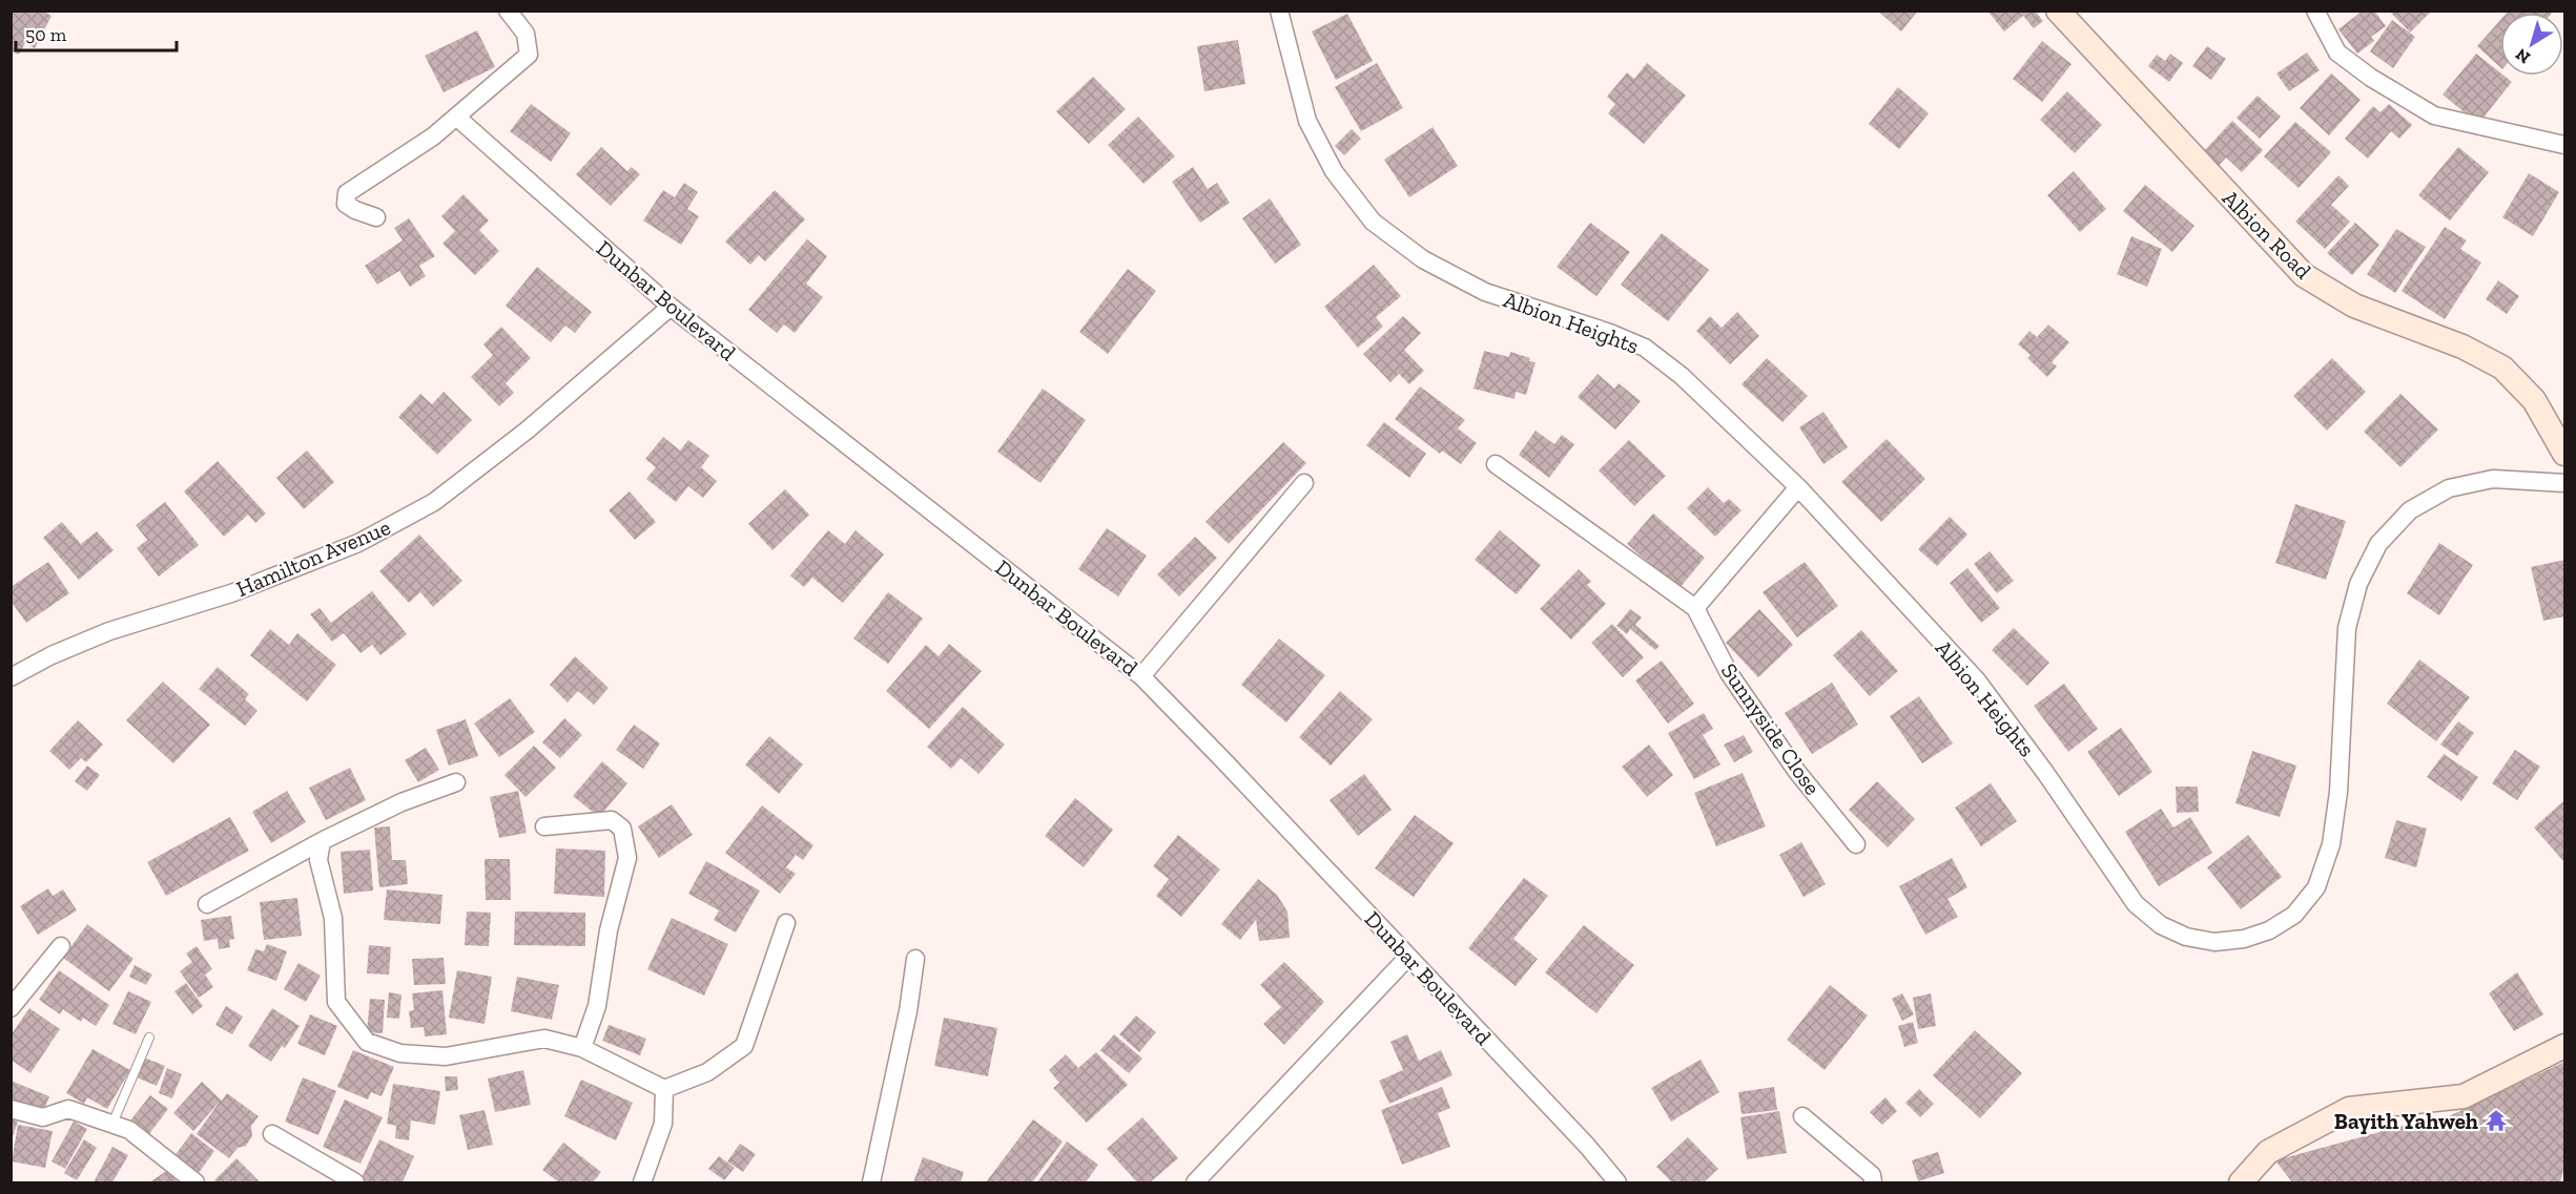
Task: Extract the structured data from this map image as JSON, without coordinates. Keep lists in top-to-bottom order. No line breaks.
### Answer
{"streets":{"street":["Albion Road","Dunbar Boulevard","Albion Heights","Hamilton Avenue","Sunnyside Close"]},"crossings":[["Dunbar Boulevard","Hamilton Avenue"]],"places":{"temple":["Bayith Yahweh"]},"scale_bar":"50 m","north":"bottom left"}
